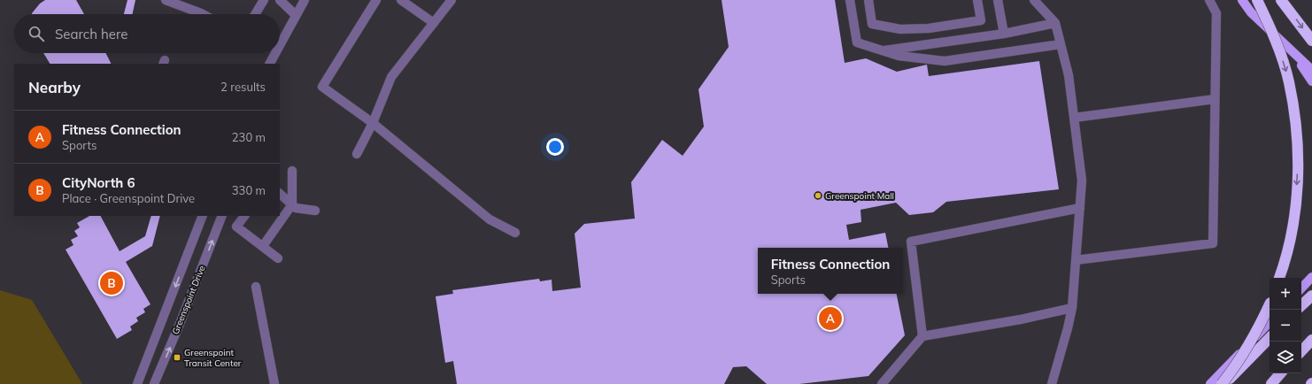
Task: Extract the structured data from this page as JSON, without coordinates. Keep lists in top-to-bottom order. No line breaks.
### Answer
{"streets":{"street":["Greenspoint Drive"]},"places":{"other":["Greenspoint Mall"],"transit":["Greenspoint Transit Center"]},"page":{"search":"Search here","heading":["Nearby","2 results"],"list":[{"mark":"A","name":"Fitness Connection","note":"Sports","value":"230 m"},{"mark":"B","name":"CityNorth 6","note":"Place · Greenspoint Drive","value":"330 m"}],"popup":["Fitness Connection","Sports"],"pins":["B","A"],"map_buttons":["+","−"]}}
